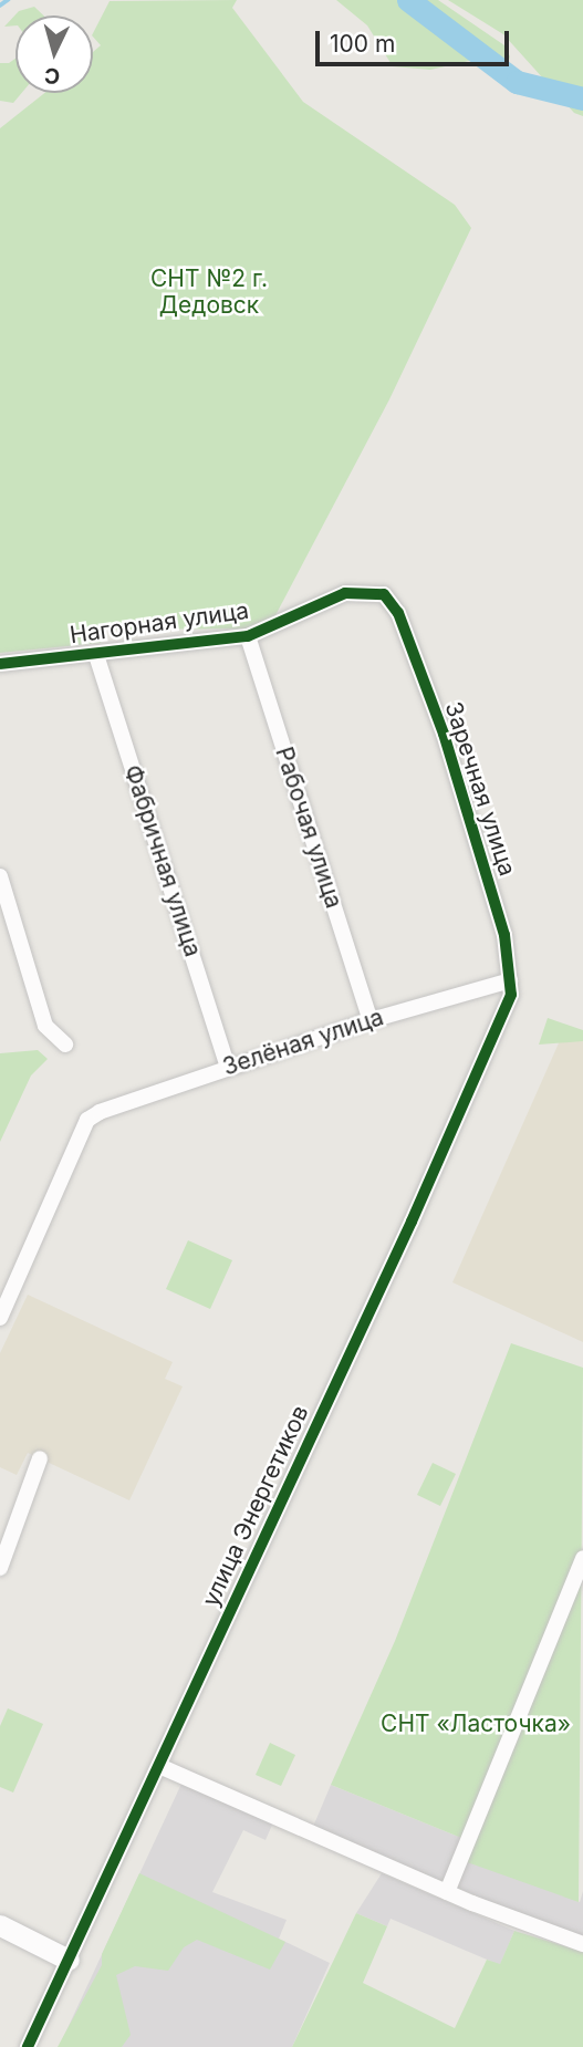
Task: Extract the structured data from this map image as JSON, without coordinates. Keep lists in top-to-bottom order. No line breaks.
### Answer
{"streets":{"street":["Нагорная улица","Заречная улица","Рабочая улица","Фабричная улица","Зелёная улица","улица Энергетиков"]},"crossings":[["Нагорная улица","Заречная улица"],["Нагорная улица","Рабочая улица"],["Нагорная улица","Фабричная улица"],["Заречная улица","Зелёная улица"],["Заречная улица","улица Энергетиков"],["Рабочая улица","Зелёная улица"],["Фабричная улица","Зелёная улица"],["Зелёная улица","улица Энергетиков"]],"parks":["СНТ №2 г. Дедовск","СНТ «Ласточка»"],"scale_bar":"100 m","north":"bottom"}
